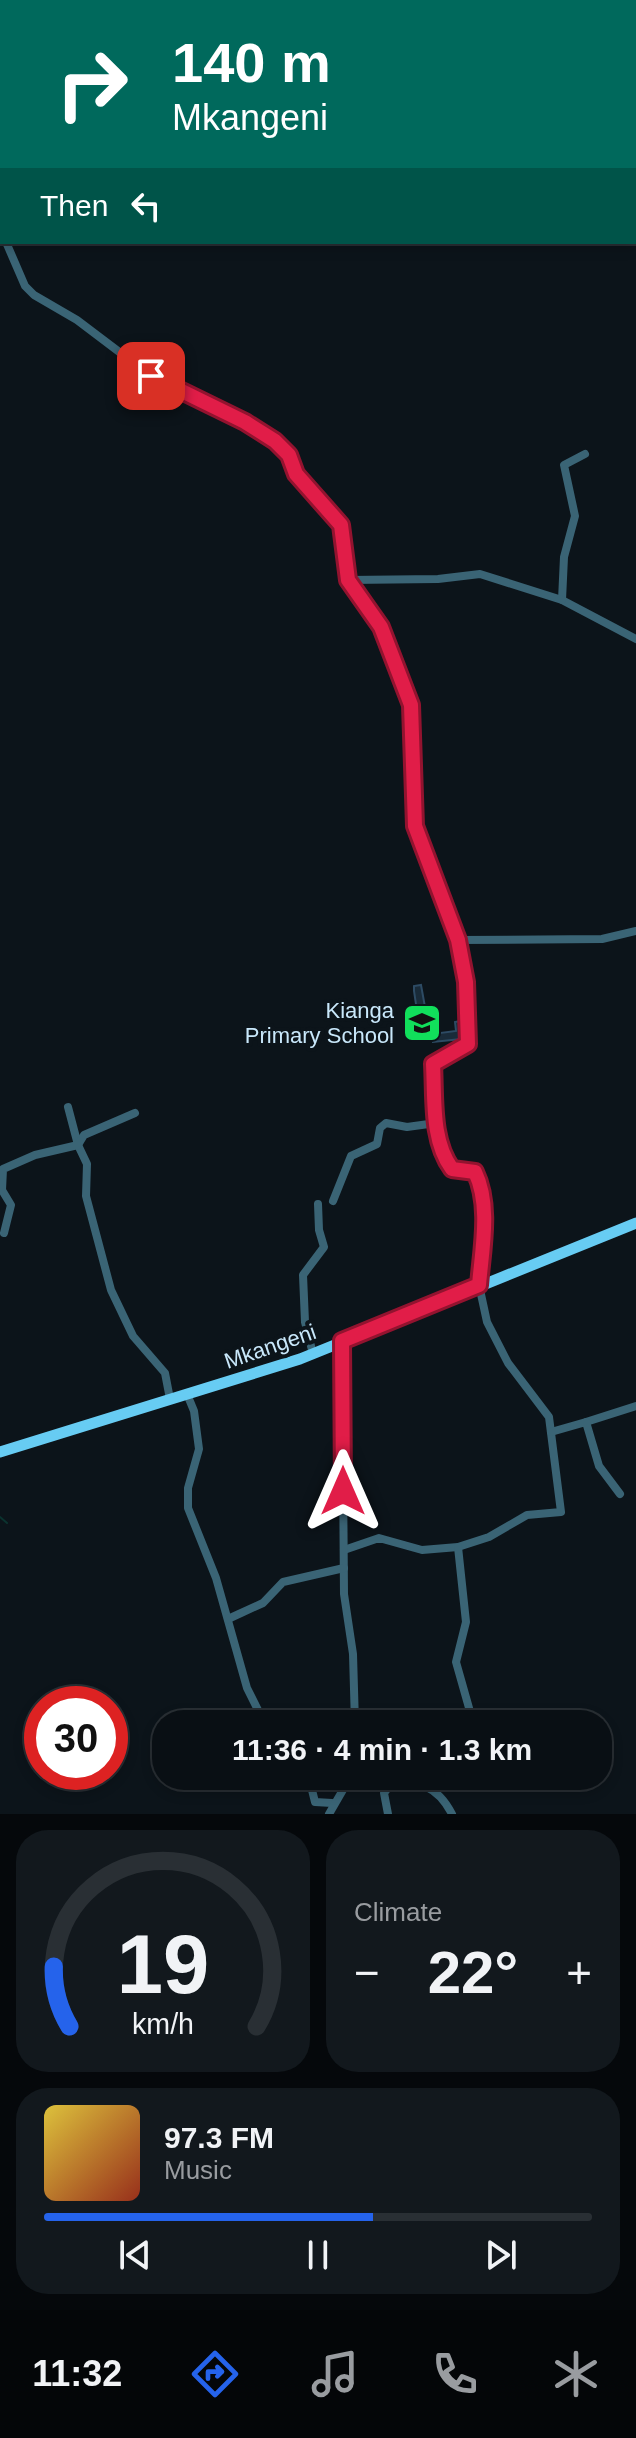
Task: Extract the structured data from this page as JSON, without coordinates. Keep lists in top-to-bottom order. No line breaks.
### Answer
{"streets":{"street":["Mkangeni"]},"places":{"school or university":["Kianga Primary School"]},"page":{"turn":["140 m","Mkangeni"],"then":"Then","limit":"30","trip":"11:36 · 4 min · 1.3 km","tile":"Climate","heat":["−","22°","+"],"song":["97.3 FM","Music"],"tabs":"11:32","gauge":["19","km/h"]}}
